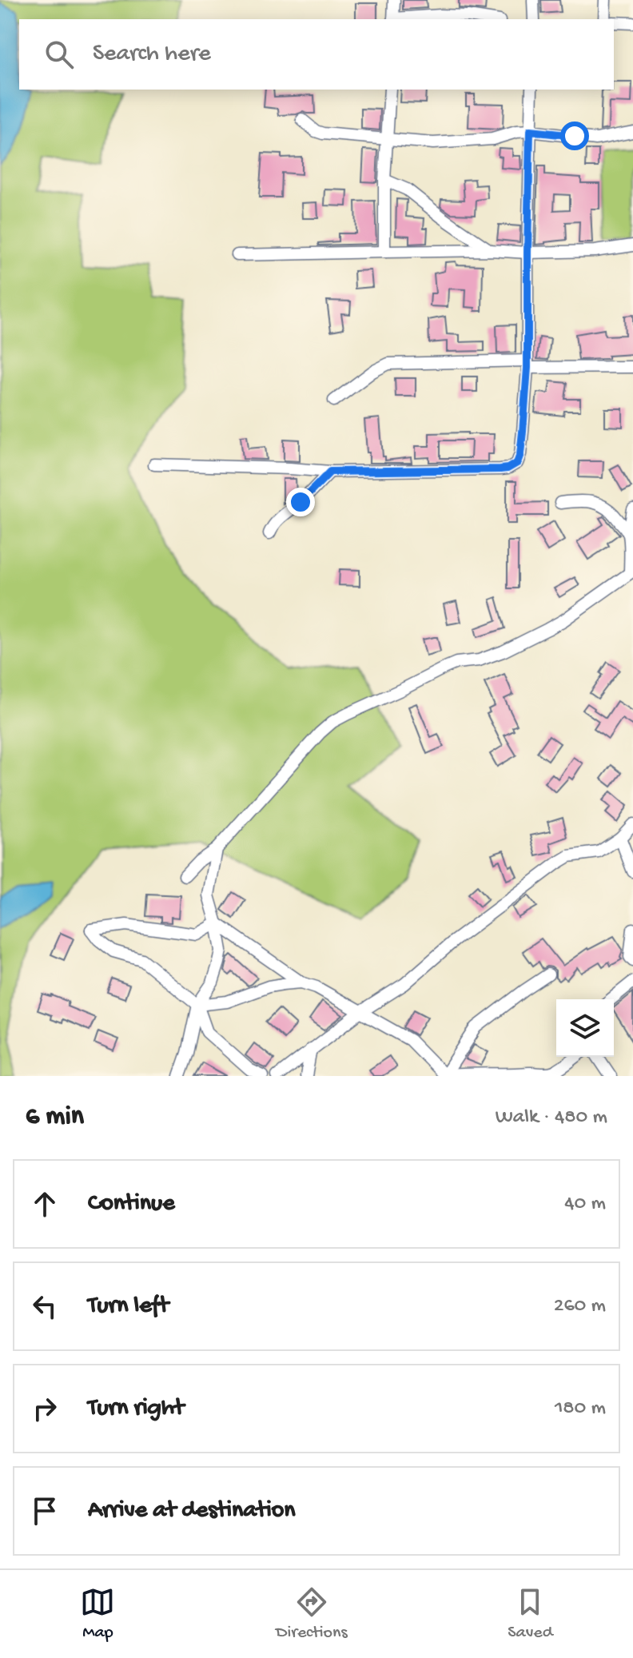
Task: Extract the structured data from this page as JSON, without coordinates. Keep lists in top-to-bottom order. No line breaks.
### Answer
{"page":{"search":"Search here","heading":["6 min","Walk · 480 m"],"list":[["Continue","40 m"],["Turn left","260 m"],["Turn right","180 m"],"Arrive at destination"],"nav":["Map","Directions","Saved"]}}
